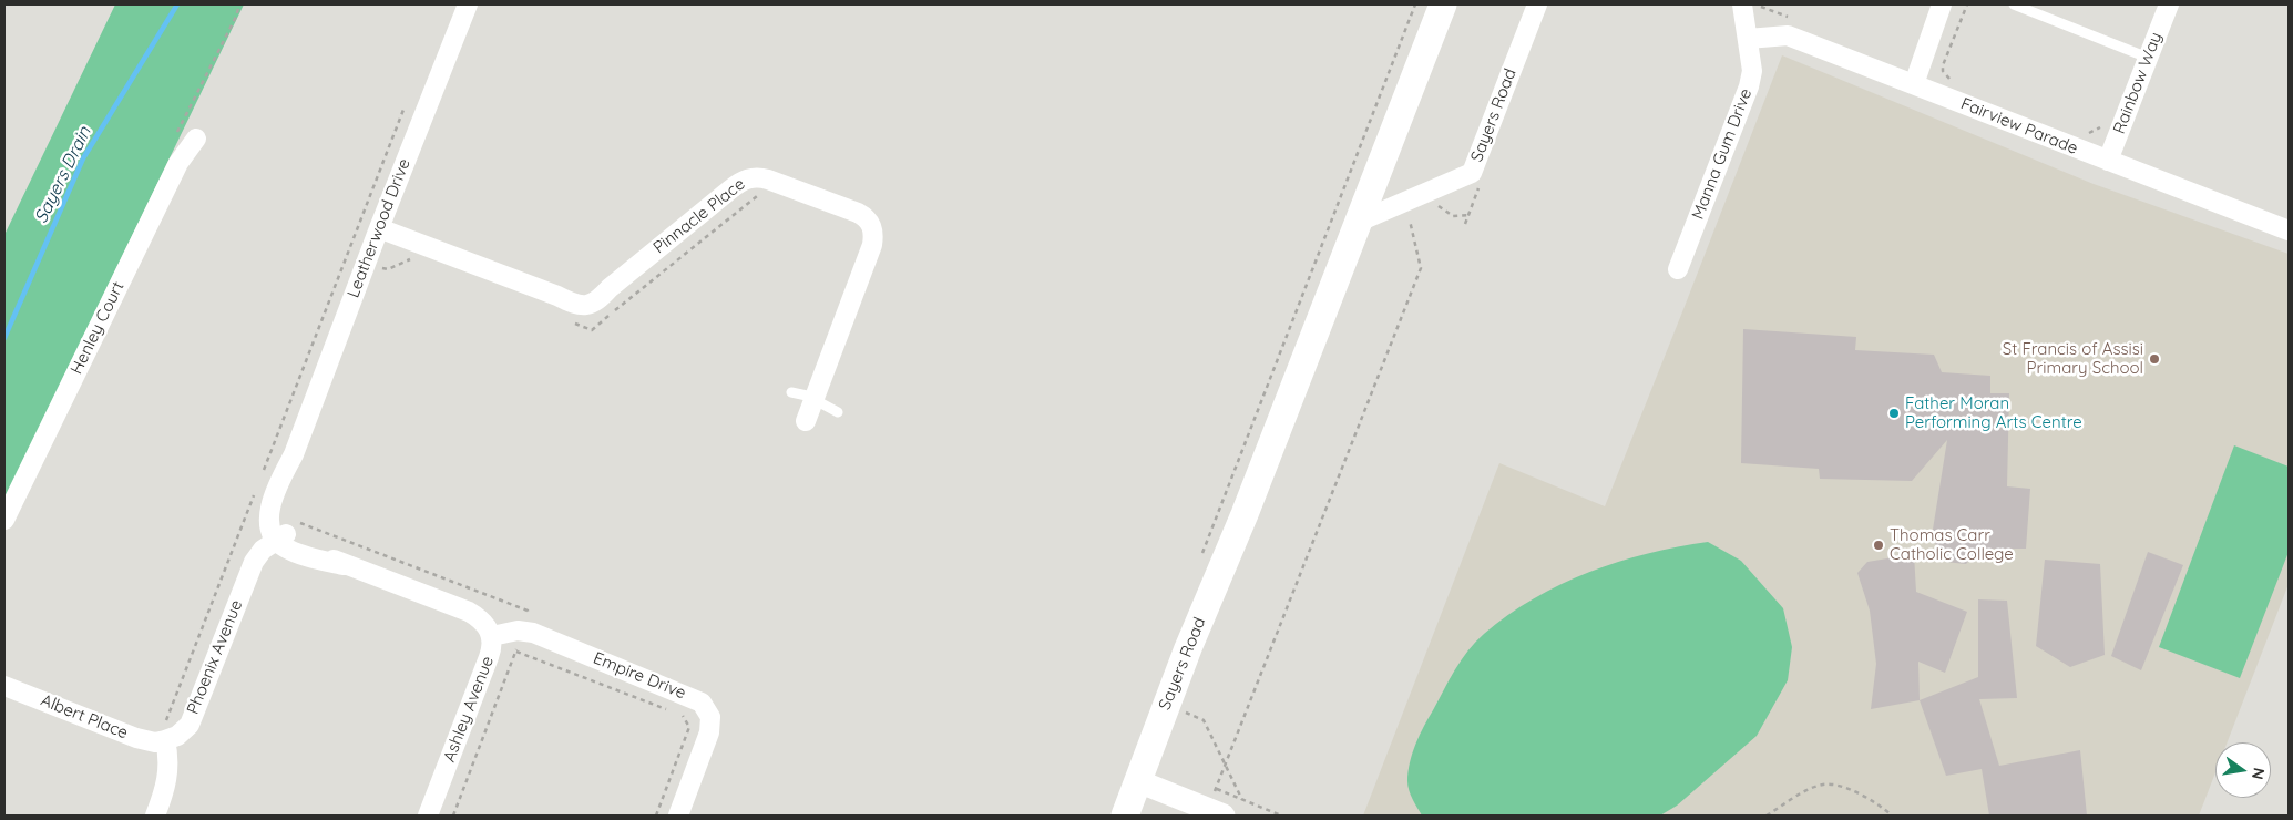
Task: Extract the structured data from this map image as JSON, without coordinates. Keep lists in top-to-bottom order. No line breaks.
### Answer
{"streets":{"main road":["Sayers Road"],"street":["Rainbow Way","Fairview Parade","Manna Gum Drive","Pinnacle Place","Leatherwood Drive","Henley Court","Phoenix Avenue","Empire Drive","Ashley Avenue","Albert Place"]},"crossings":[["Rainbow Way","Fairview Parade"],["Fairview Parade","Manna Gum Drive"],["Pinnacle Place","Leatherwood Drive"],["Leatherwood Drive","Phoenix Avenue"],["Leatherwood Drive","Ashley Avenue"],["Phoenix Avenue","Ashley Avenue"],["Phoenix Avenue","Albert Place"],["Empire Drive","Ashley Avenue"]],"water":["Sayers Drain"],"places":["St Francis of Assisi Primary School","Father Moran Performing Arts Centre","Thomas Carr Catholic College"],"north":"right"}
